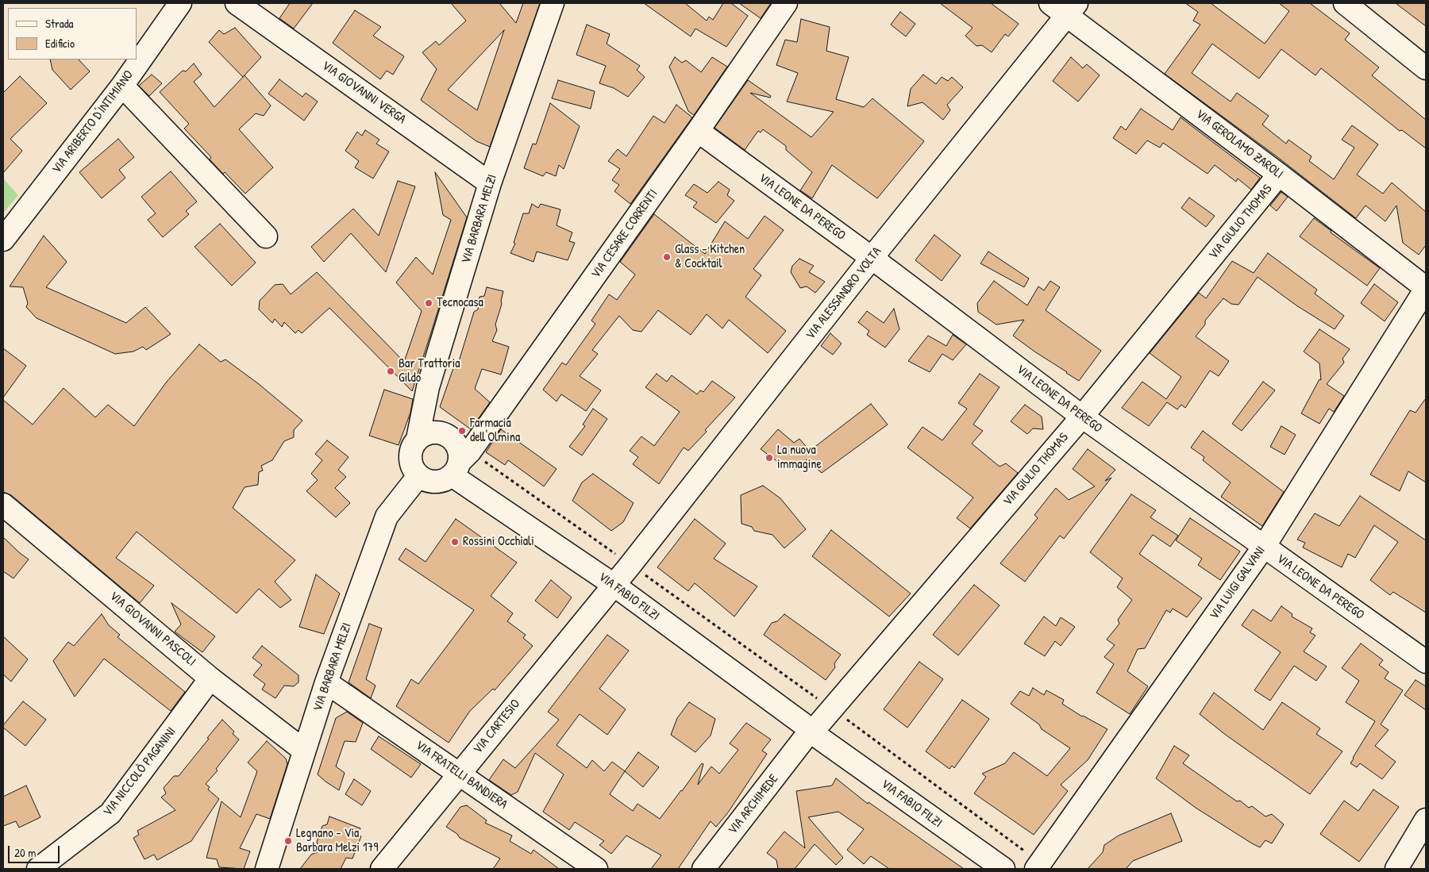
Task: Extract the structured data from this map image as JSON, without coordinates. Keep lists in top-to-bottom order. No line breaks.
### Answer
{"streets":{"street":["VIA GIOVANNI VERGA","VIA ARIBERTO D'INTIMIANO","VIA GEROLAMO ZAROLI","VIA LEONE DA PEREGO","VIA BARBARA MELZI","VIA GIULIO THOMAS","VIA CESARE CORRENTI","VIA ALESSANDRO VOLTA","VIA LUIGI GALVANI","VIA FABIO FILZI","VIA GIOVANNI PASCOLI","VIA CARTESIO","VIA NICCOLÒ PAGANINI","VIA FRATELLI BANDIERA","VIA ARCHIMEDE"]},"crossings":[["VIA GIOVANNI VERGA","VIA BARBARA MELZI"],["VIA GEROLAMO ZAROLI","VIA GIULIO THOMAS"],["VIA GEROLAMO ZAROLI","VIA ALESSANDRO VOLTA"],["VIA GEROLAMO ZAROLI","VIA LUIGI GALVANI"],["VIA LEONE DA PEREGO","VIA GIULIO THOMAS"],["VIA LEONE DA PEREGO","VIA CESARE CORRENTI"],["VIA LEONE DA PEREGO","VIA ALESSANDRO VOLTA"],["VIA LEONE DA PEREGO","VIA LUIGI GALVANI"],["VIA BARBARA MELZI","VIA CESARE CORRENTI"],["VIA BARBARA MELZI","VIA FABIO FILZI"],["VIA BARBARA MELZI","VIA GIOVANNI PASCOLI"],["VIA BARBARA MELZI","VIA FRATELLI BANDIERA"],["VIA GIULIO THOMAS","VIA FABIO FILZI"],["VIA GIULIO THOMAS","VIA ARCHIMEDE"],["VIA CESARE CORRENTI","VIA FABIO FILZI"],["VIA ALESSANDRO VOLTA","VIA FABIO FILZI"],["VIA ALESSANDRO VOLTA","VIA CARTESIO"],["VIA FABIO FILZI","VIA CARTESIO"],["VIA FABIO FILZI","VIA ARCHIMEDE"],["VIA GIOVANNI PASCOLI","VIA NICCOLÒ PAGANINI"],["VIA CARTESIO","VIA FRATELLI BANDIERA"]],"places":["Glass - Kitchen & Cocktail","Tecnocasa","Bar Trattoria Gildo","Farmacia dell'Olmina","La nuova immagine","Rossini Occhiali","Legnano - Via Barbara Melzi 179"],"legend":["Strada","Edificio"],"scale_bar":"20 m"}
